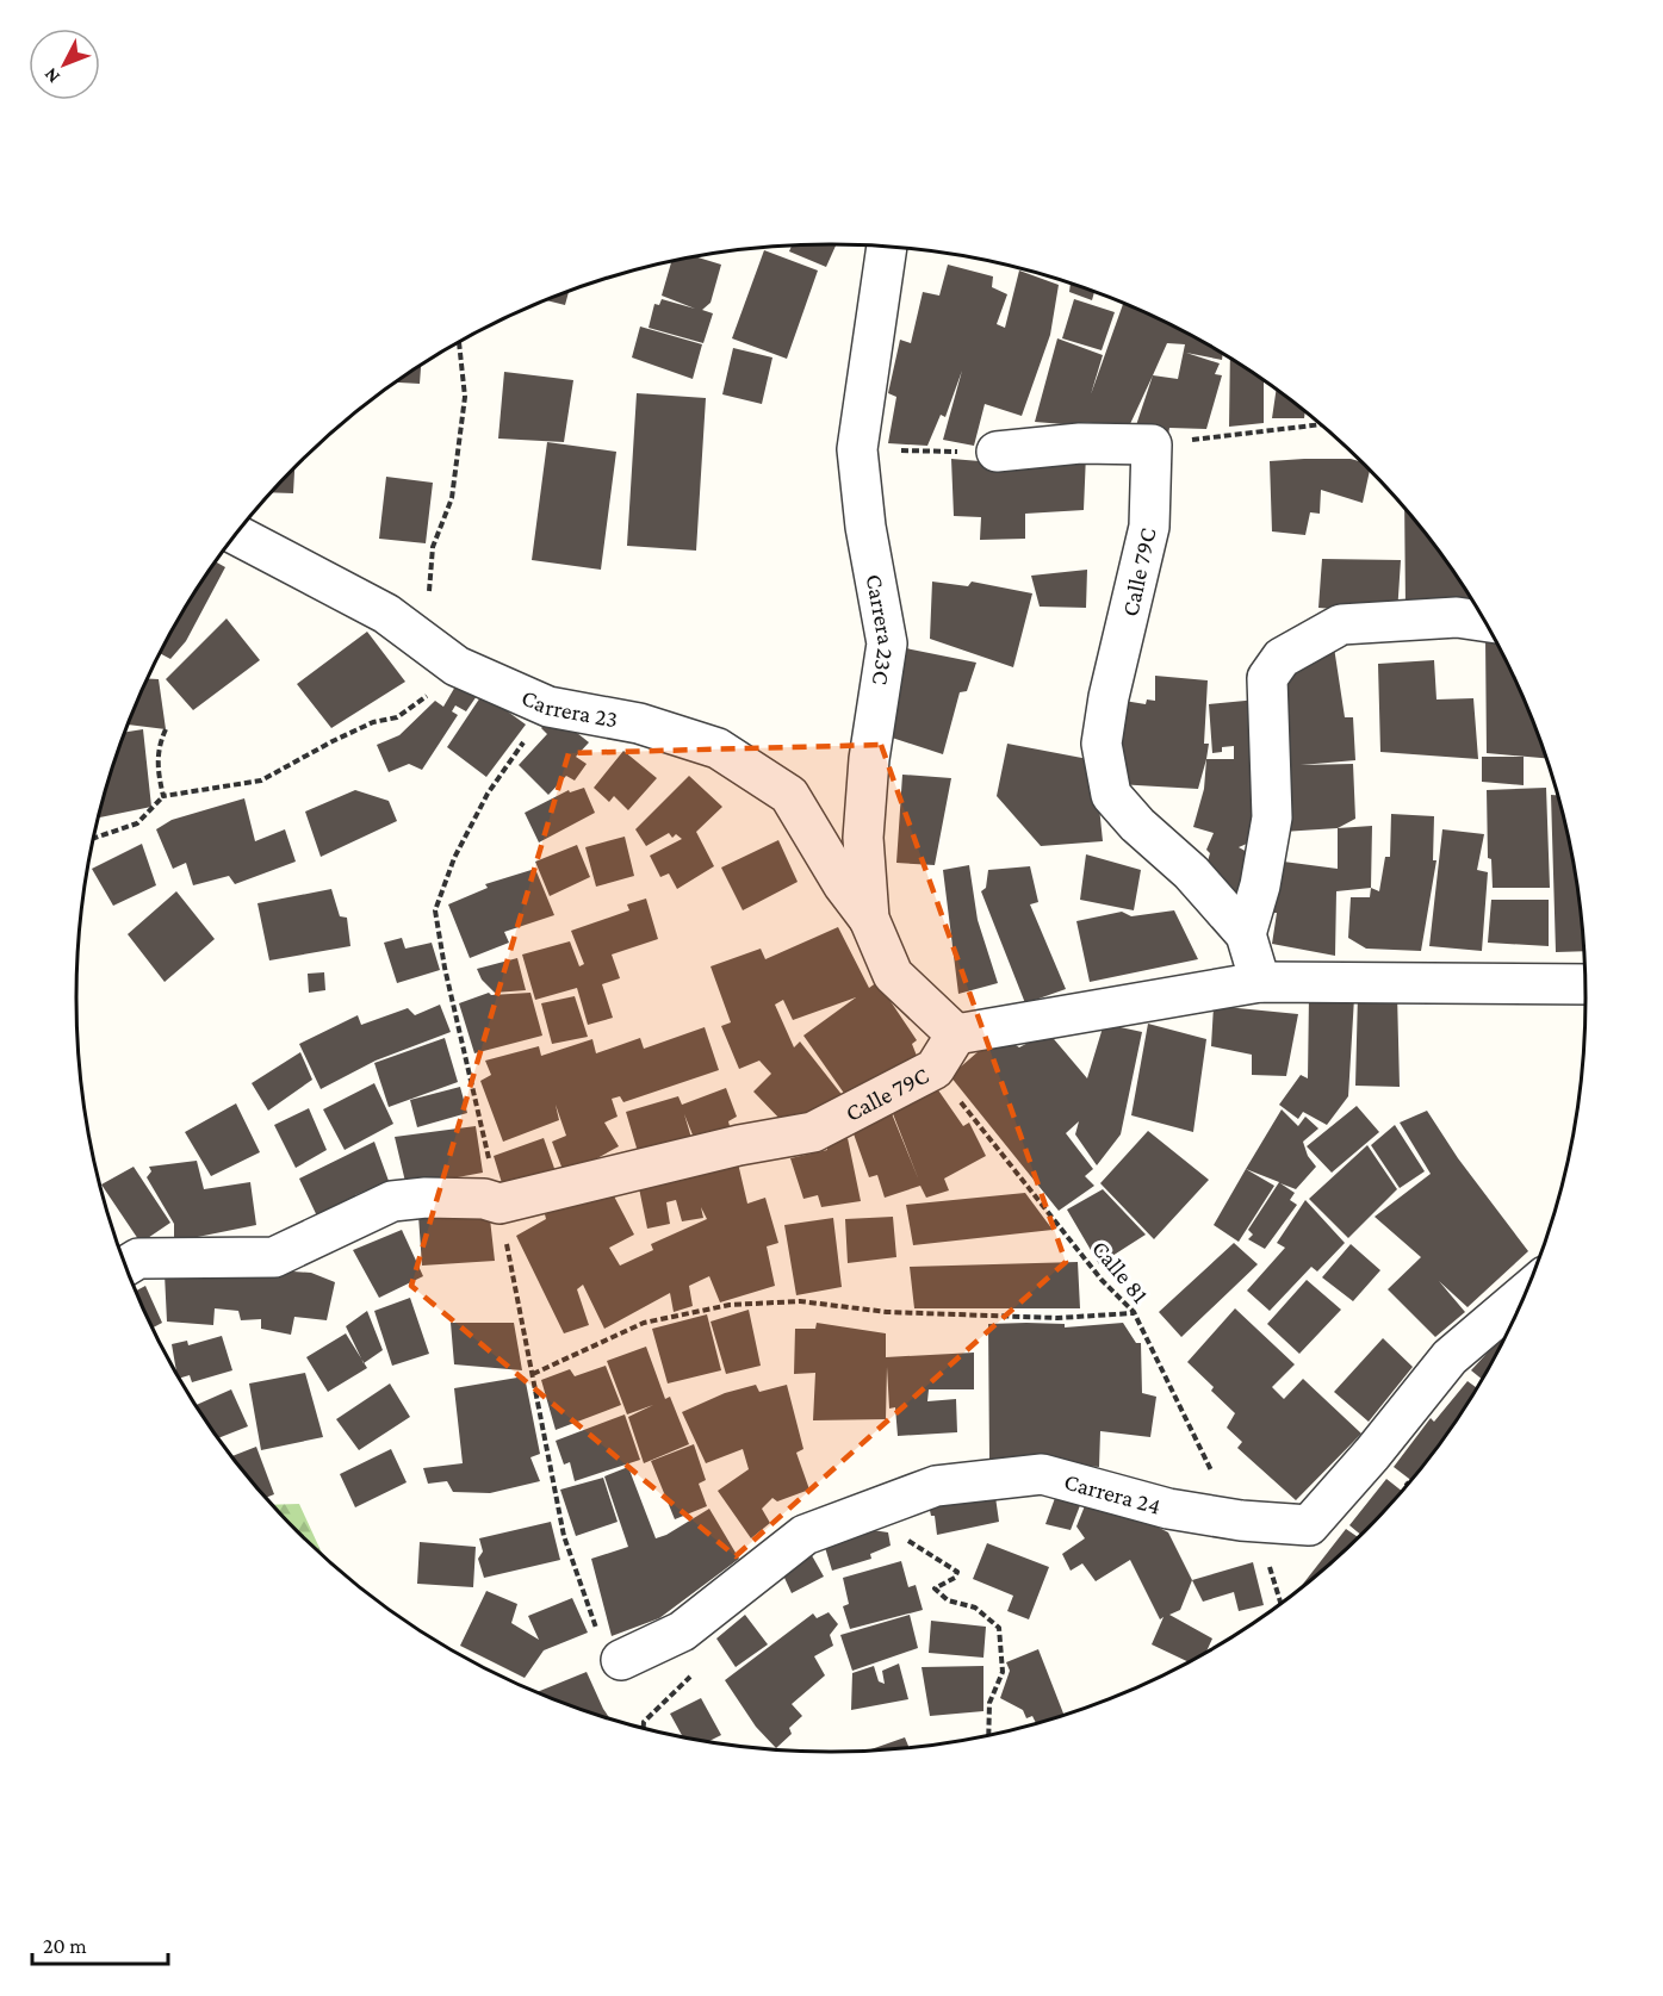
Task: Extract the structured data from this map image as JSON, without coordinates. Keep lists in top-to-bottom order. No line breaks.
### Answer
{"streets":{"street":["Calle 79C","Carrera 23C","Carrera 23","Carrera 24"],"path":["Calle 81"]},"crossings":[["Calle 79C","Carrera 23C"],["Calle 79C","Calle 81"],["Carrera 23C","Carrera 23"],["Calle 81","Carrera 24"]],"scale_bar":"20 m","north":"bottom left"}
